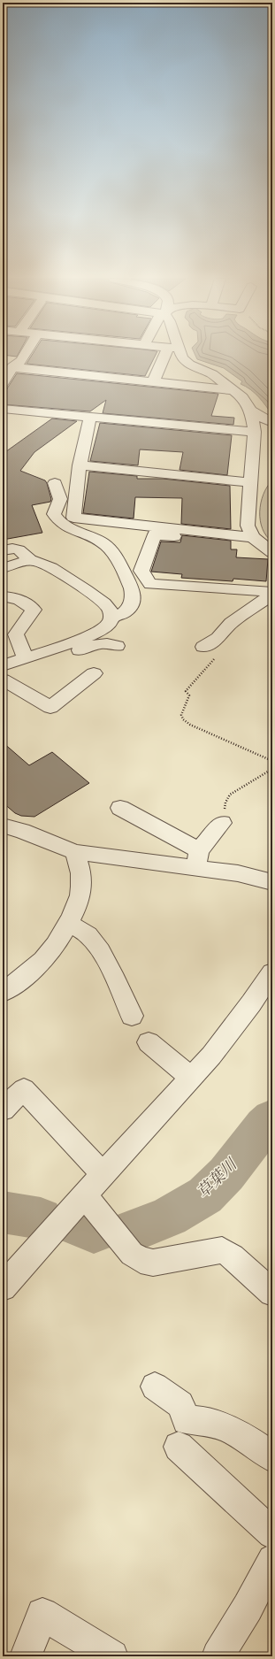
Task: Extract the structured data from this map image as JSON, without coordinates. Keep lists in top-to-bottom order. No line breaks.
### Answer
{"water":["草葉川"]}
